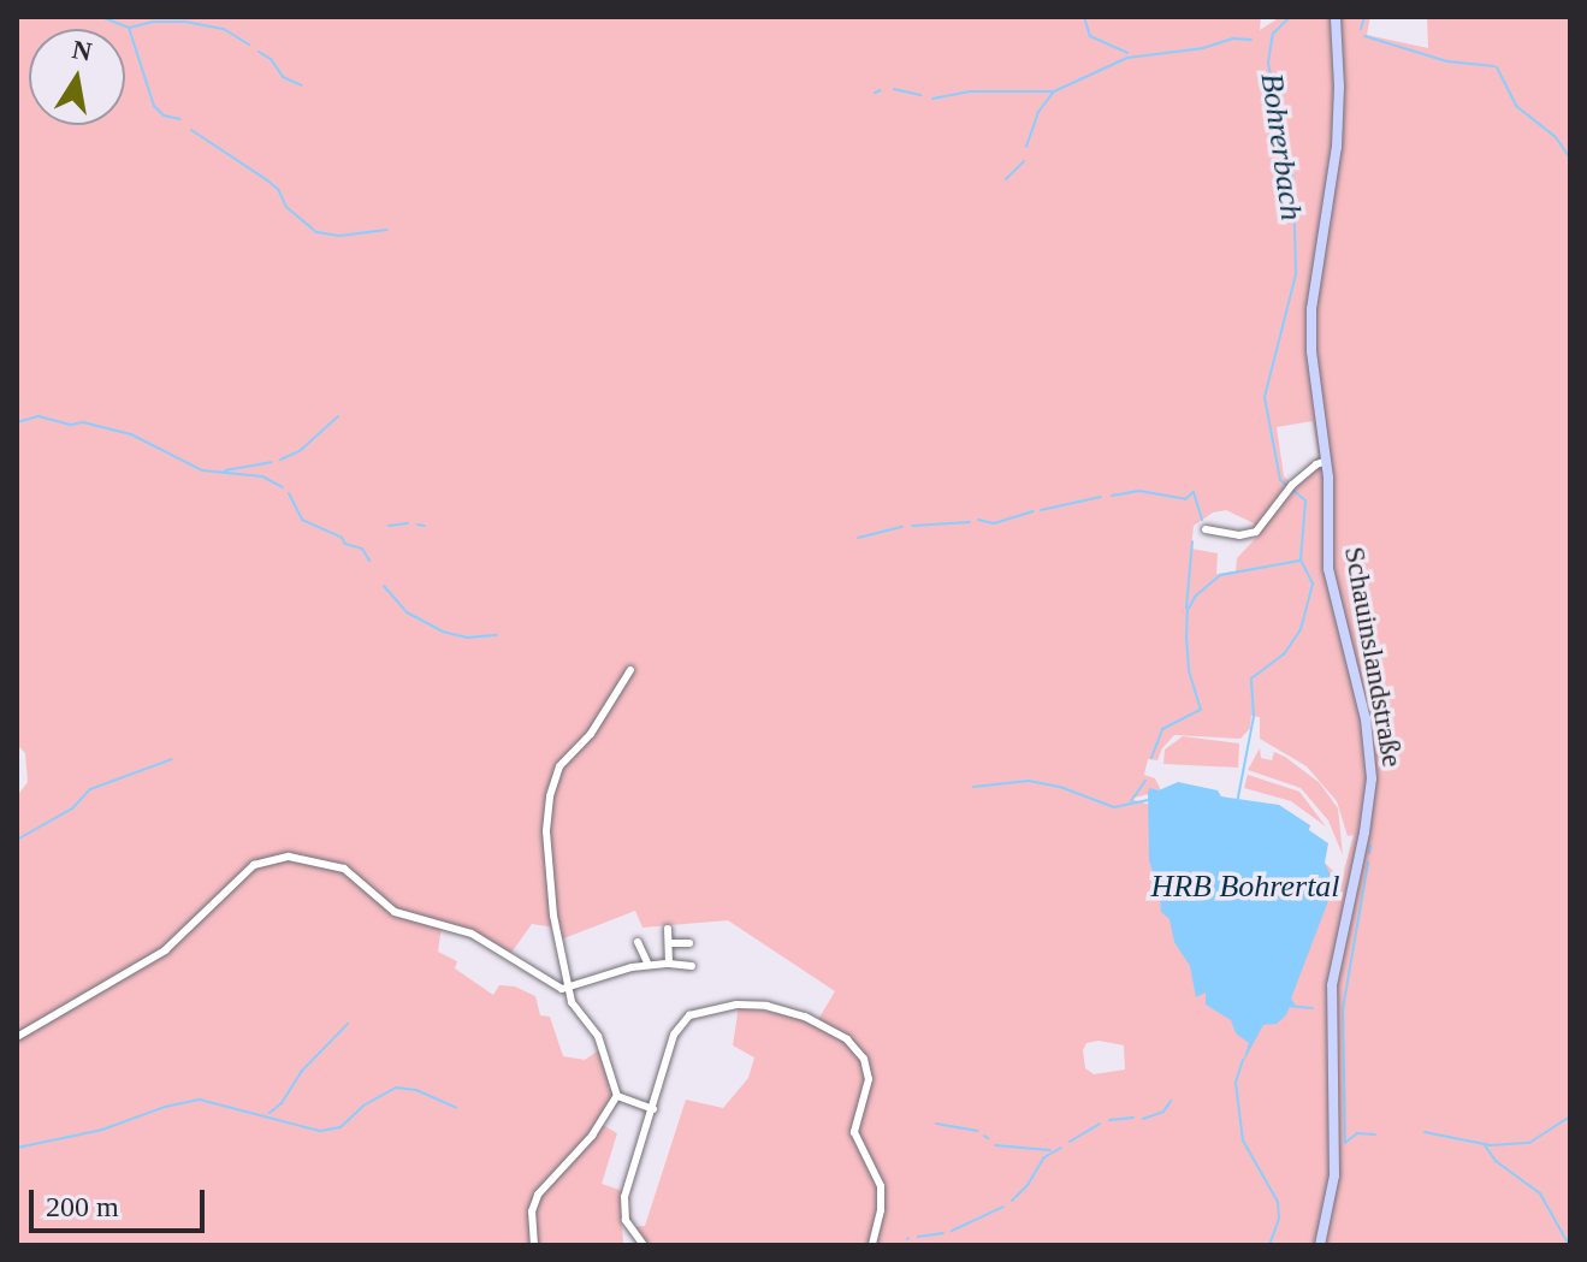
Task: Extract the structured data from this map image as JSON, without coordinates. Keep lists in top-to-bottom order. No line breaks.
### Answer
{"streets":{"main road":["Schauinslandstraße"]},"water":["Bohrerbach","HRB Bohrertal"],"scale_bar":"200 m","north":"top"}
